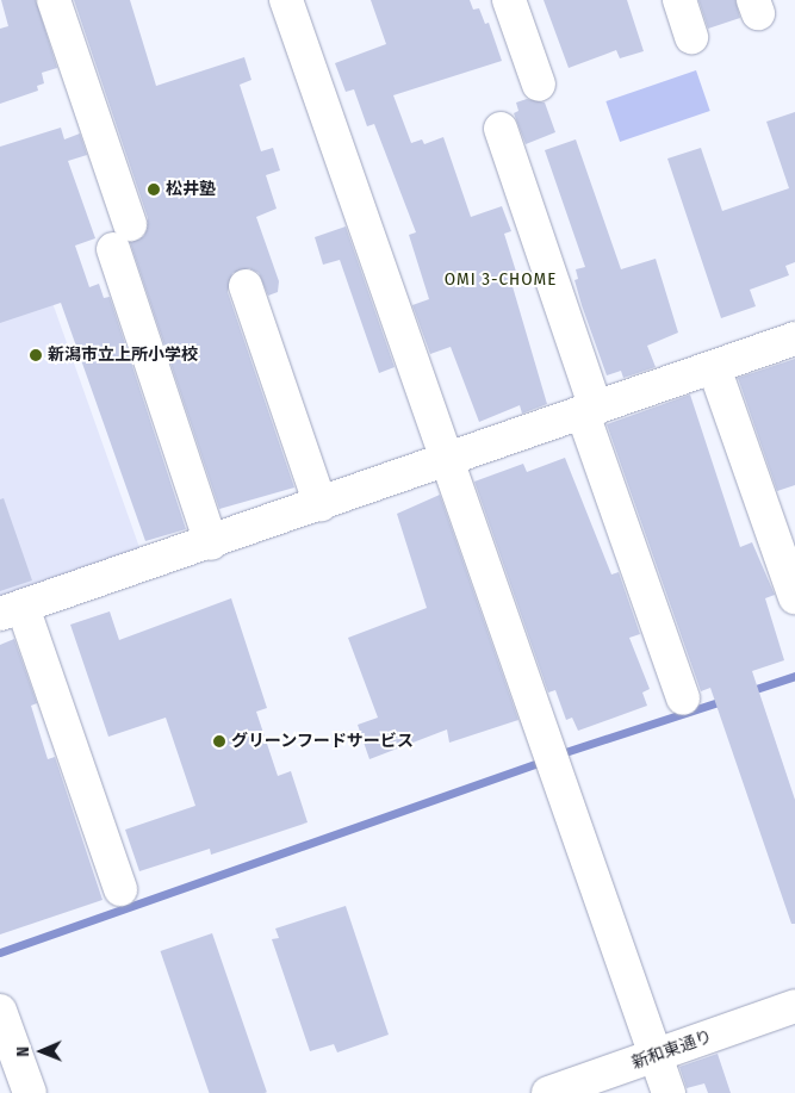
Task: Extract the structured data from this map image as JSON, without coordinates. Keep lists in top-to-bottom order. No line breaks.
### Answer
{"streets":{"street":["新和東通り"]},"districts":["OMI 3-CHOME"],"places":["松井塾","新潟市立上所小学校","グリーンフードサービス"],"north":"left"}
